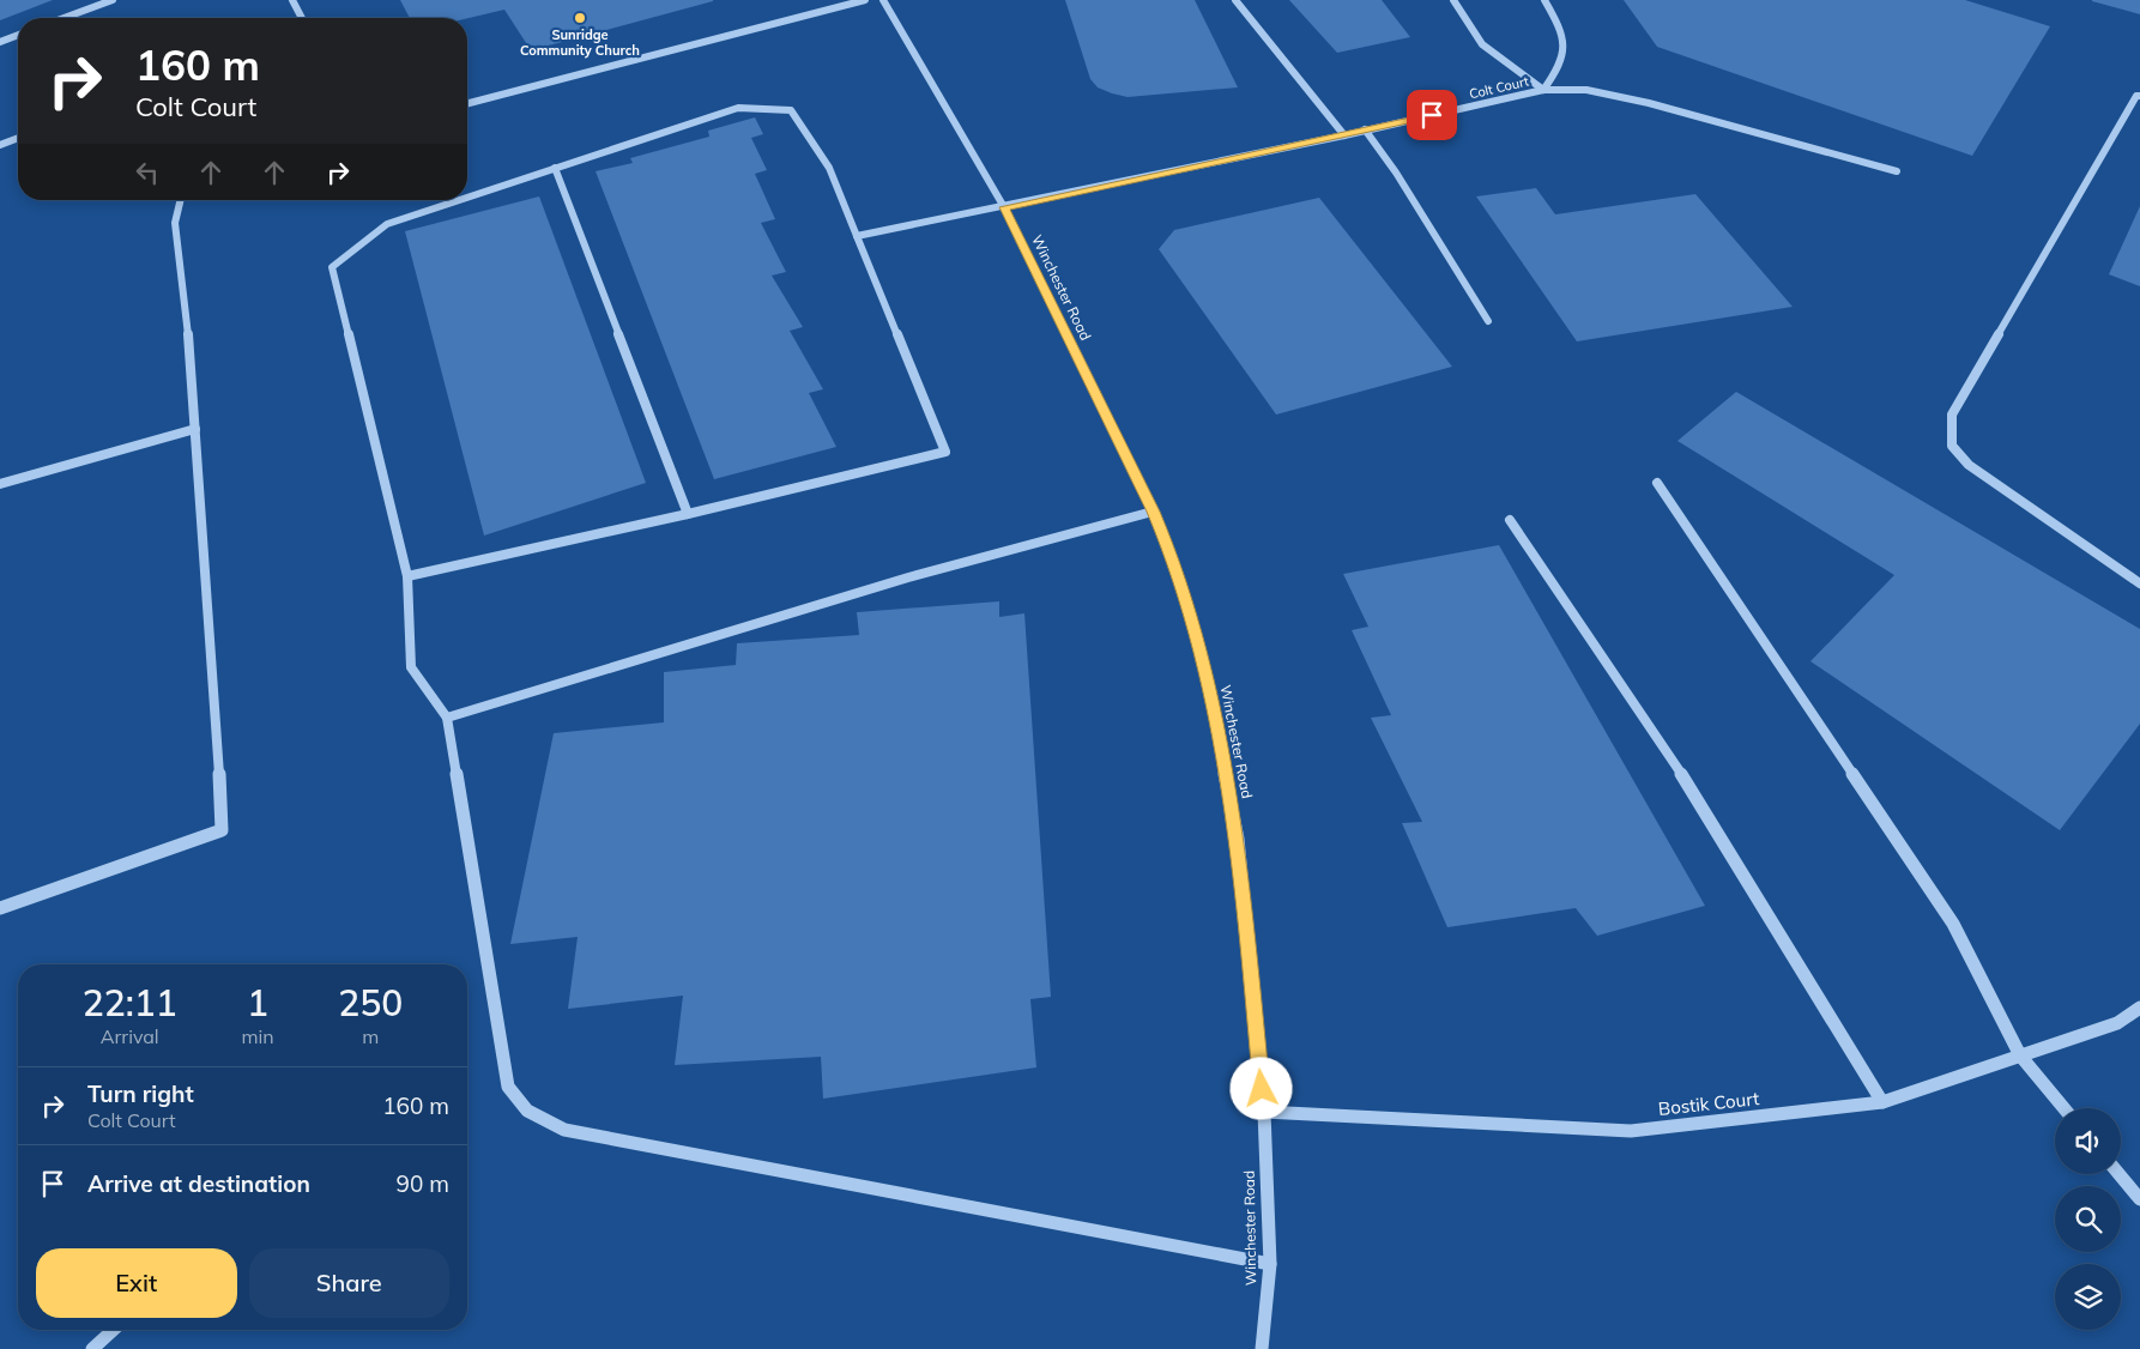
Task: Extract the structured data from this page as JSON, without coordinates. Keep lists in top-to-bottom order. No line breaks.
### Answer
{"streets":{"street":["Colt Court","Winchester Road","Bostik Court"]},"crossings":[["Colt Court","Winchester Road"],["Winchester Road","Bostik Court"]],"places":["Sunridge Community Church"],"page":{"turn":["160 m","Colt Court"],"eta":["22:11","Arrival","1","min","250","m"],"list":[{"name":"Turn right","note":"Colt Court","value":"160 m"},{"name":"Arrive at destination","value":"90 m"}],"buttons":["Exit","Share"]}}
